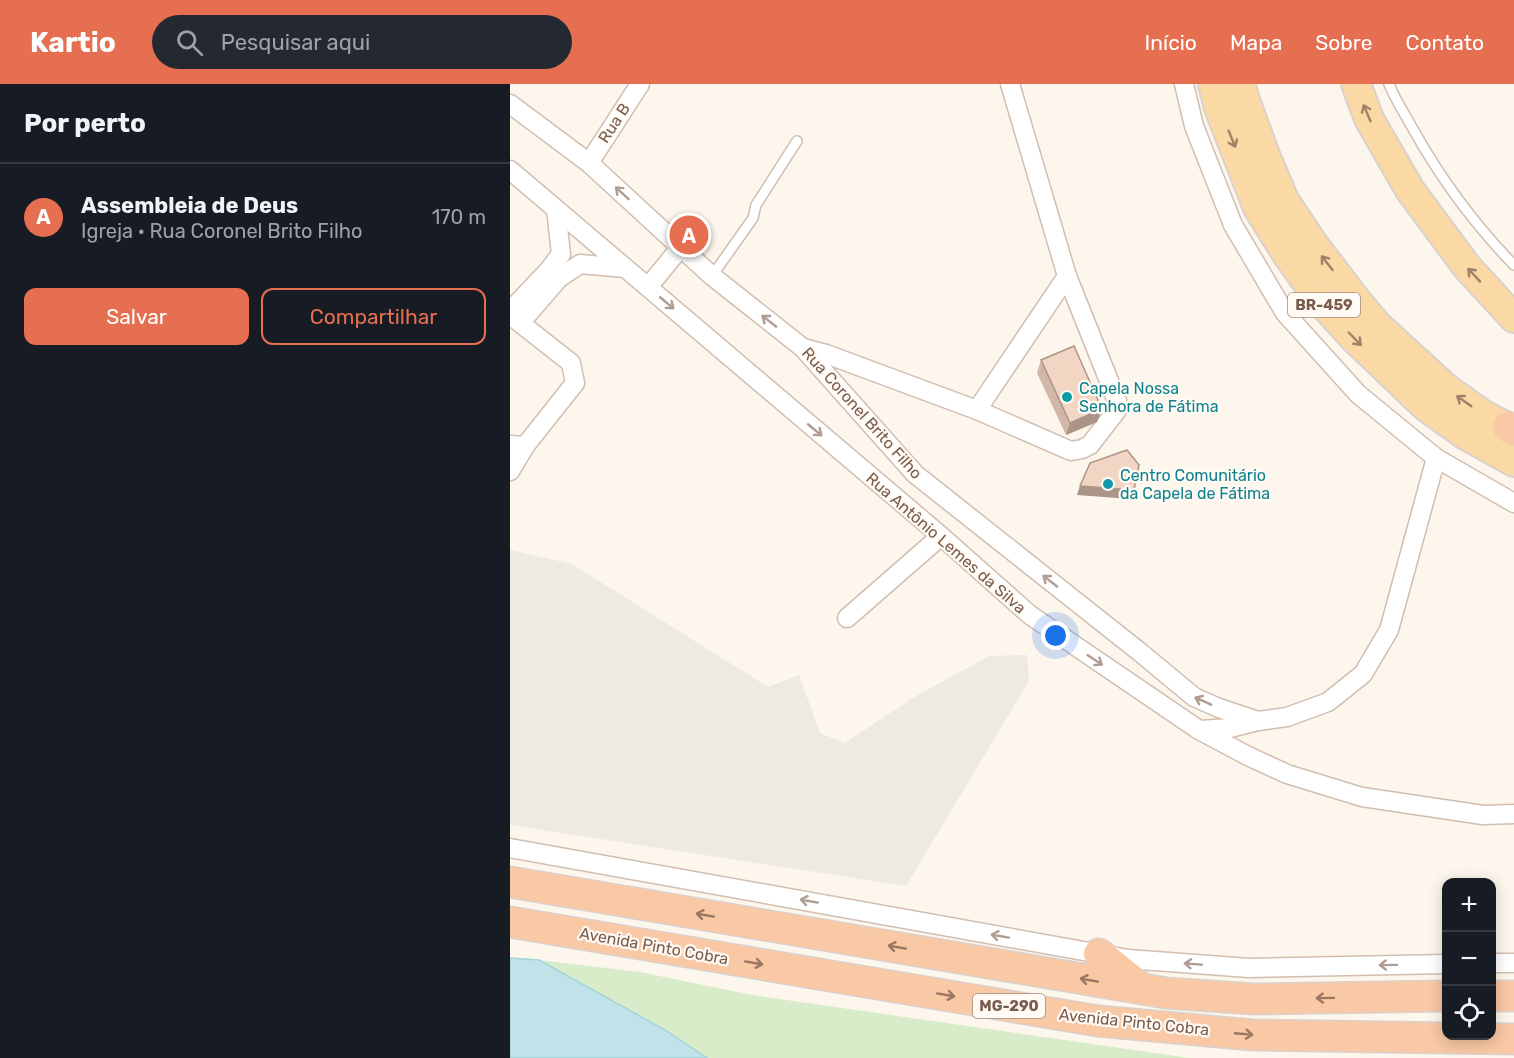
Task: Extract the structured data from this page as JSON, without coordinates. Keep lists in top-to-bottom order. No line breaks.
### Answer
{"streets":{"highway":["Avenida Pinto Cobra","MG-290"],"main road":["BR-459"],"street":["Rua B","Rua Coronel Brito Filho","Rua Antônio Lemes da Silva"]},"crossings":[["Rua B","Rua Coronel Brito Filho"],["Rua Coronel Brito Filho","Rua Antônio Lemes da Silva"]],"one_way":["Rua Coronel Brito Filho","Rua Antônio Lemes da Silva"],"places":["Capela Nossa Senhora de Fátima","Centro Comunitário da Capela de Fátima"],"page":{"header":"Kartio","search":"Pesquisar aqui","nav":["Início","Mapa","Sobre","Contato"],"heading":"Por perto","list":[{"mark":"A","name":"Assembleia de Deus","note":"Igreja · Rua Coronel Brito Filho","value":"170 m"}],"pins":"A","buttons":["Salvar","Compartilhar"],"map_buttons":["+","−"]}}
